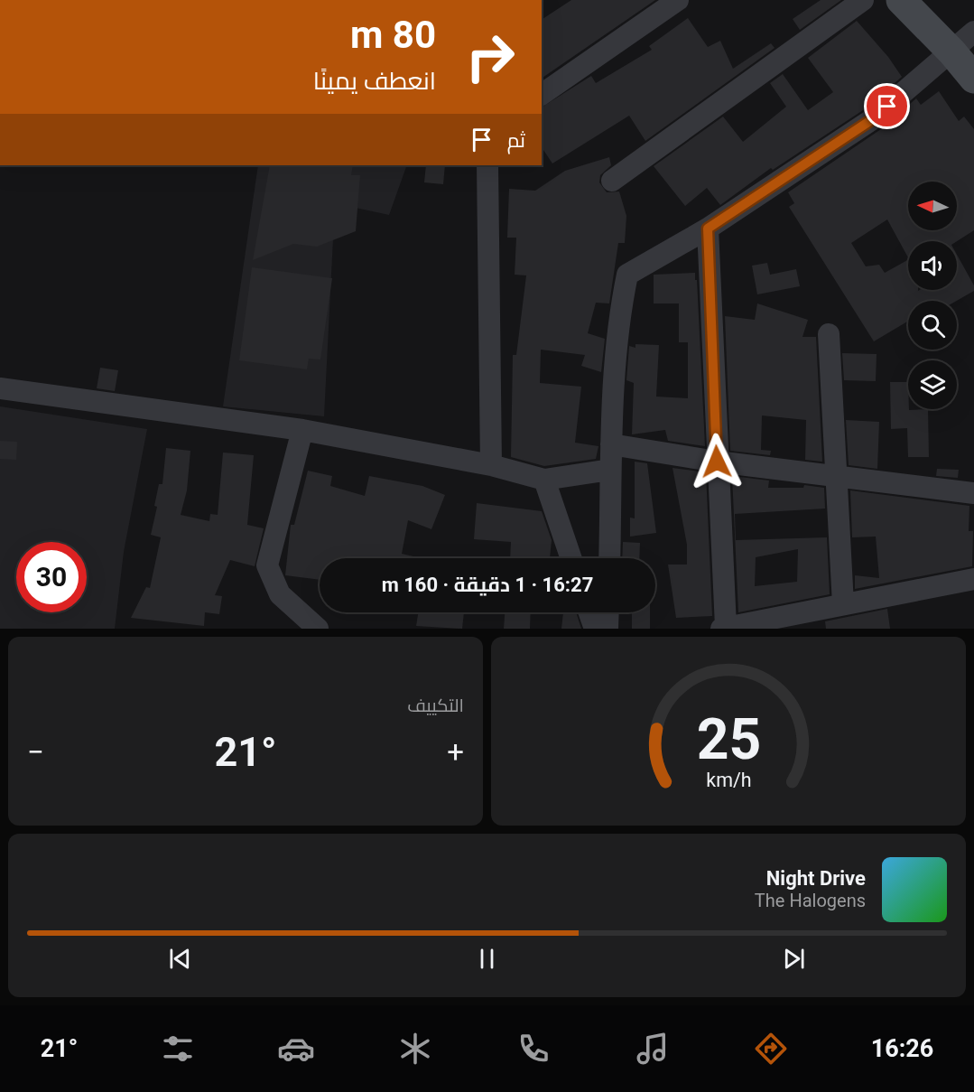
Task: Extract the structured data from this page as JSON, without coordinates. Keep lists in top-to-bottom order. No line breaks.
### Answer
{"north":"left","page":{"turn":["80 m","انعطف يمينًا"],"then":"ثم","limit":"30","trip":"16:27 · 1 دقيقة · 160 m","tile":"التكييف","heat":["−","21°","+"],"song":["Night Drive","The Halogens"],"tabs":["16:26","21°"],"gauge":["25","km/h"]}}
